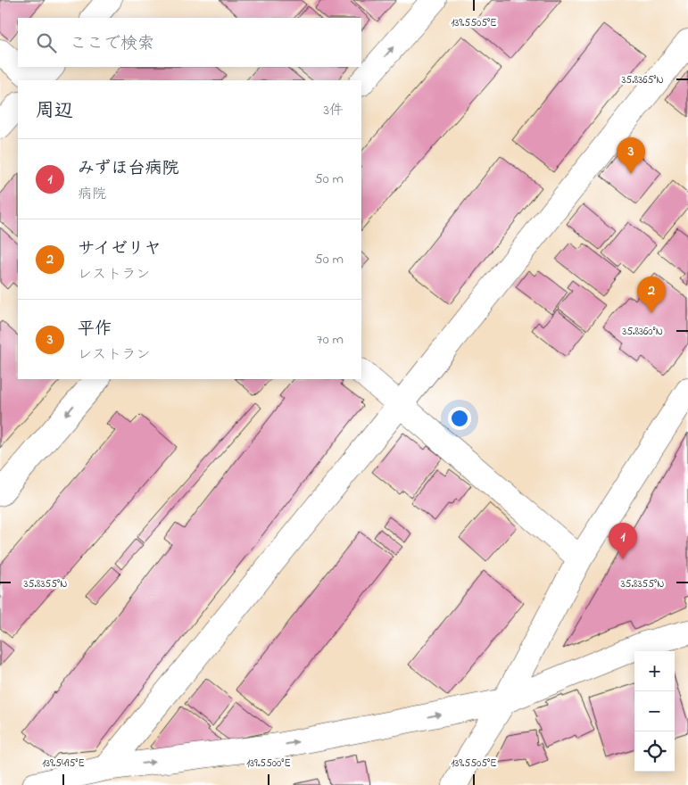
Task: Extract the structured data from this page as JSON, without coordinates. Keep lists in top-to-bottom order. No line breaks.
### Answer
{"page":{"search":"ここで検索","heading":["周辺","3件"],"pins":["3","2","1"],"list":[{"mark":"1","name":"みずほ台病院","note":"病院","value":"50 m"},{"mark":"2","name":"サイゼリヤ","note":"レストラン","value":"50 m"},{"mark":"3","name":"平作","note":"レストラン","value":"70 m"}],"map_buttons":["+","−"]},"coordinates":["139.5505°E","35.8365°N","35.8360°N","35.8355°N","139.5495°E","139.5500°E"]}
